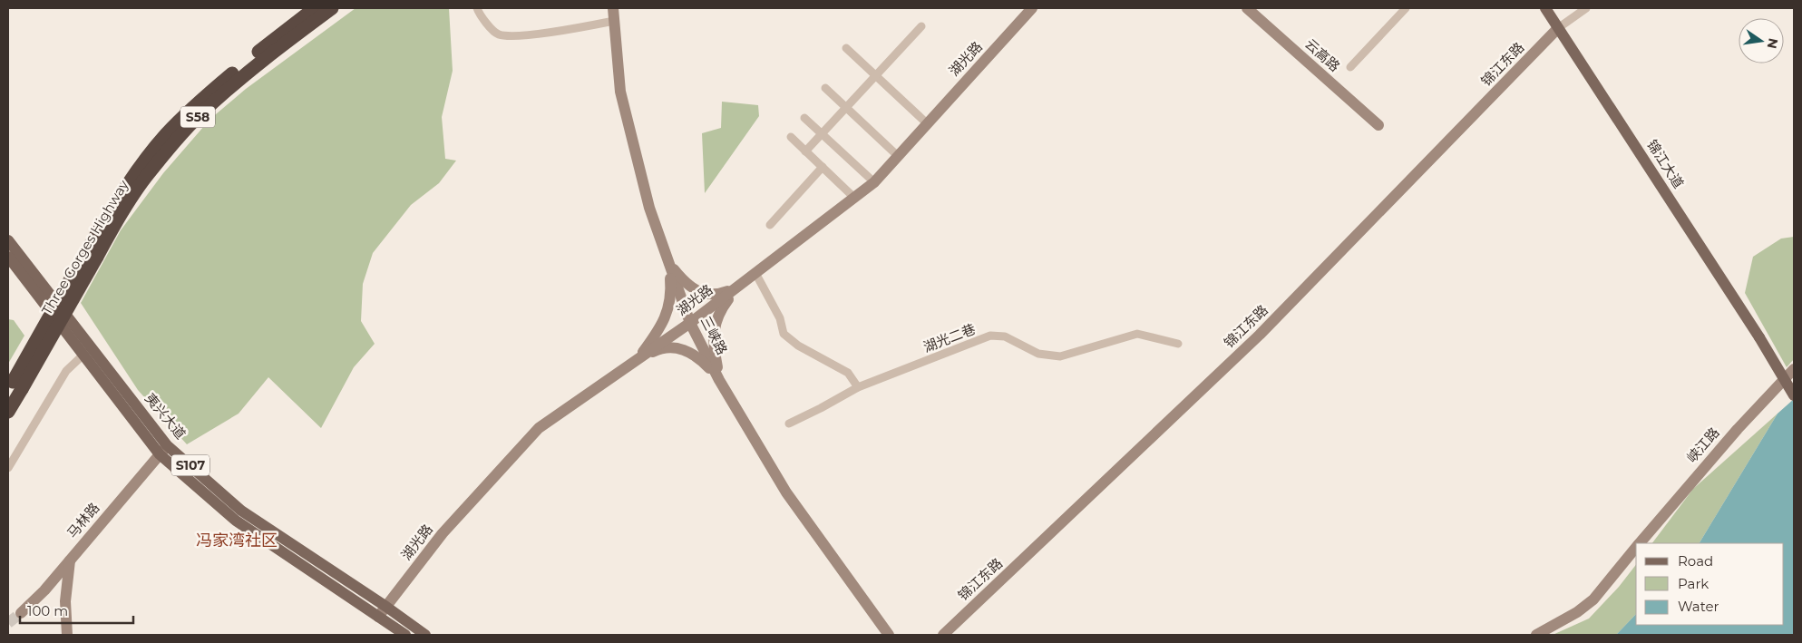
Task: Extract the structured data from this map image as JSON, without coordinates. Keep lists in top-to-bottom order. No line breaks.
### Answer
{"streets":{"highway":["S58","Three Gorges Highway"],"main road":["云高路","湖光路","锦江东路","锦江大道","三峡路","夷兴大道","峡江路","S107","马林路"],"street":["湖光二巷"]},"crossings":[["湖光路","三峡路"],["湖光路","夷兴大道"],["锦江东路","锦江大道"],["夷兴大道","马林路"]],"districts":["冯家湾社区"],"legend":["Road","Park","Water"],"scale_bar":"100 m","north":"right"}
